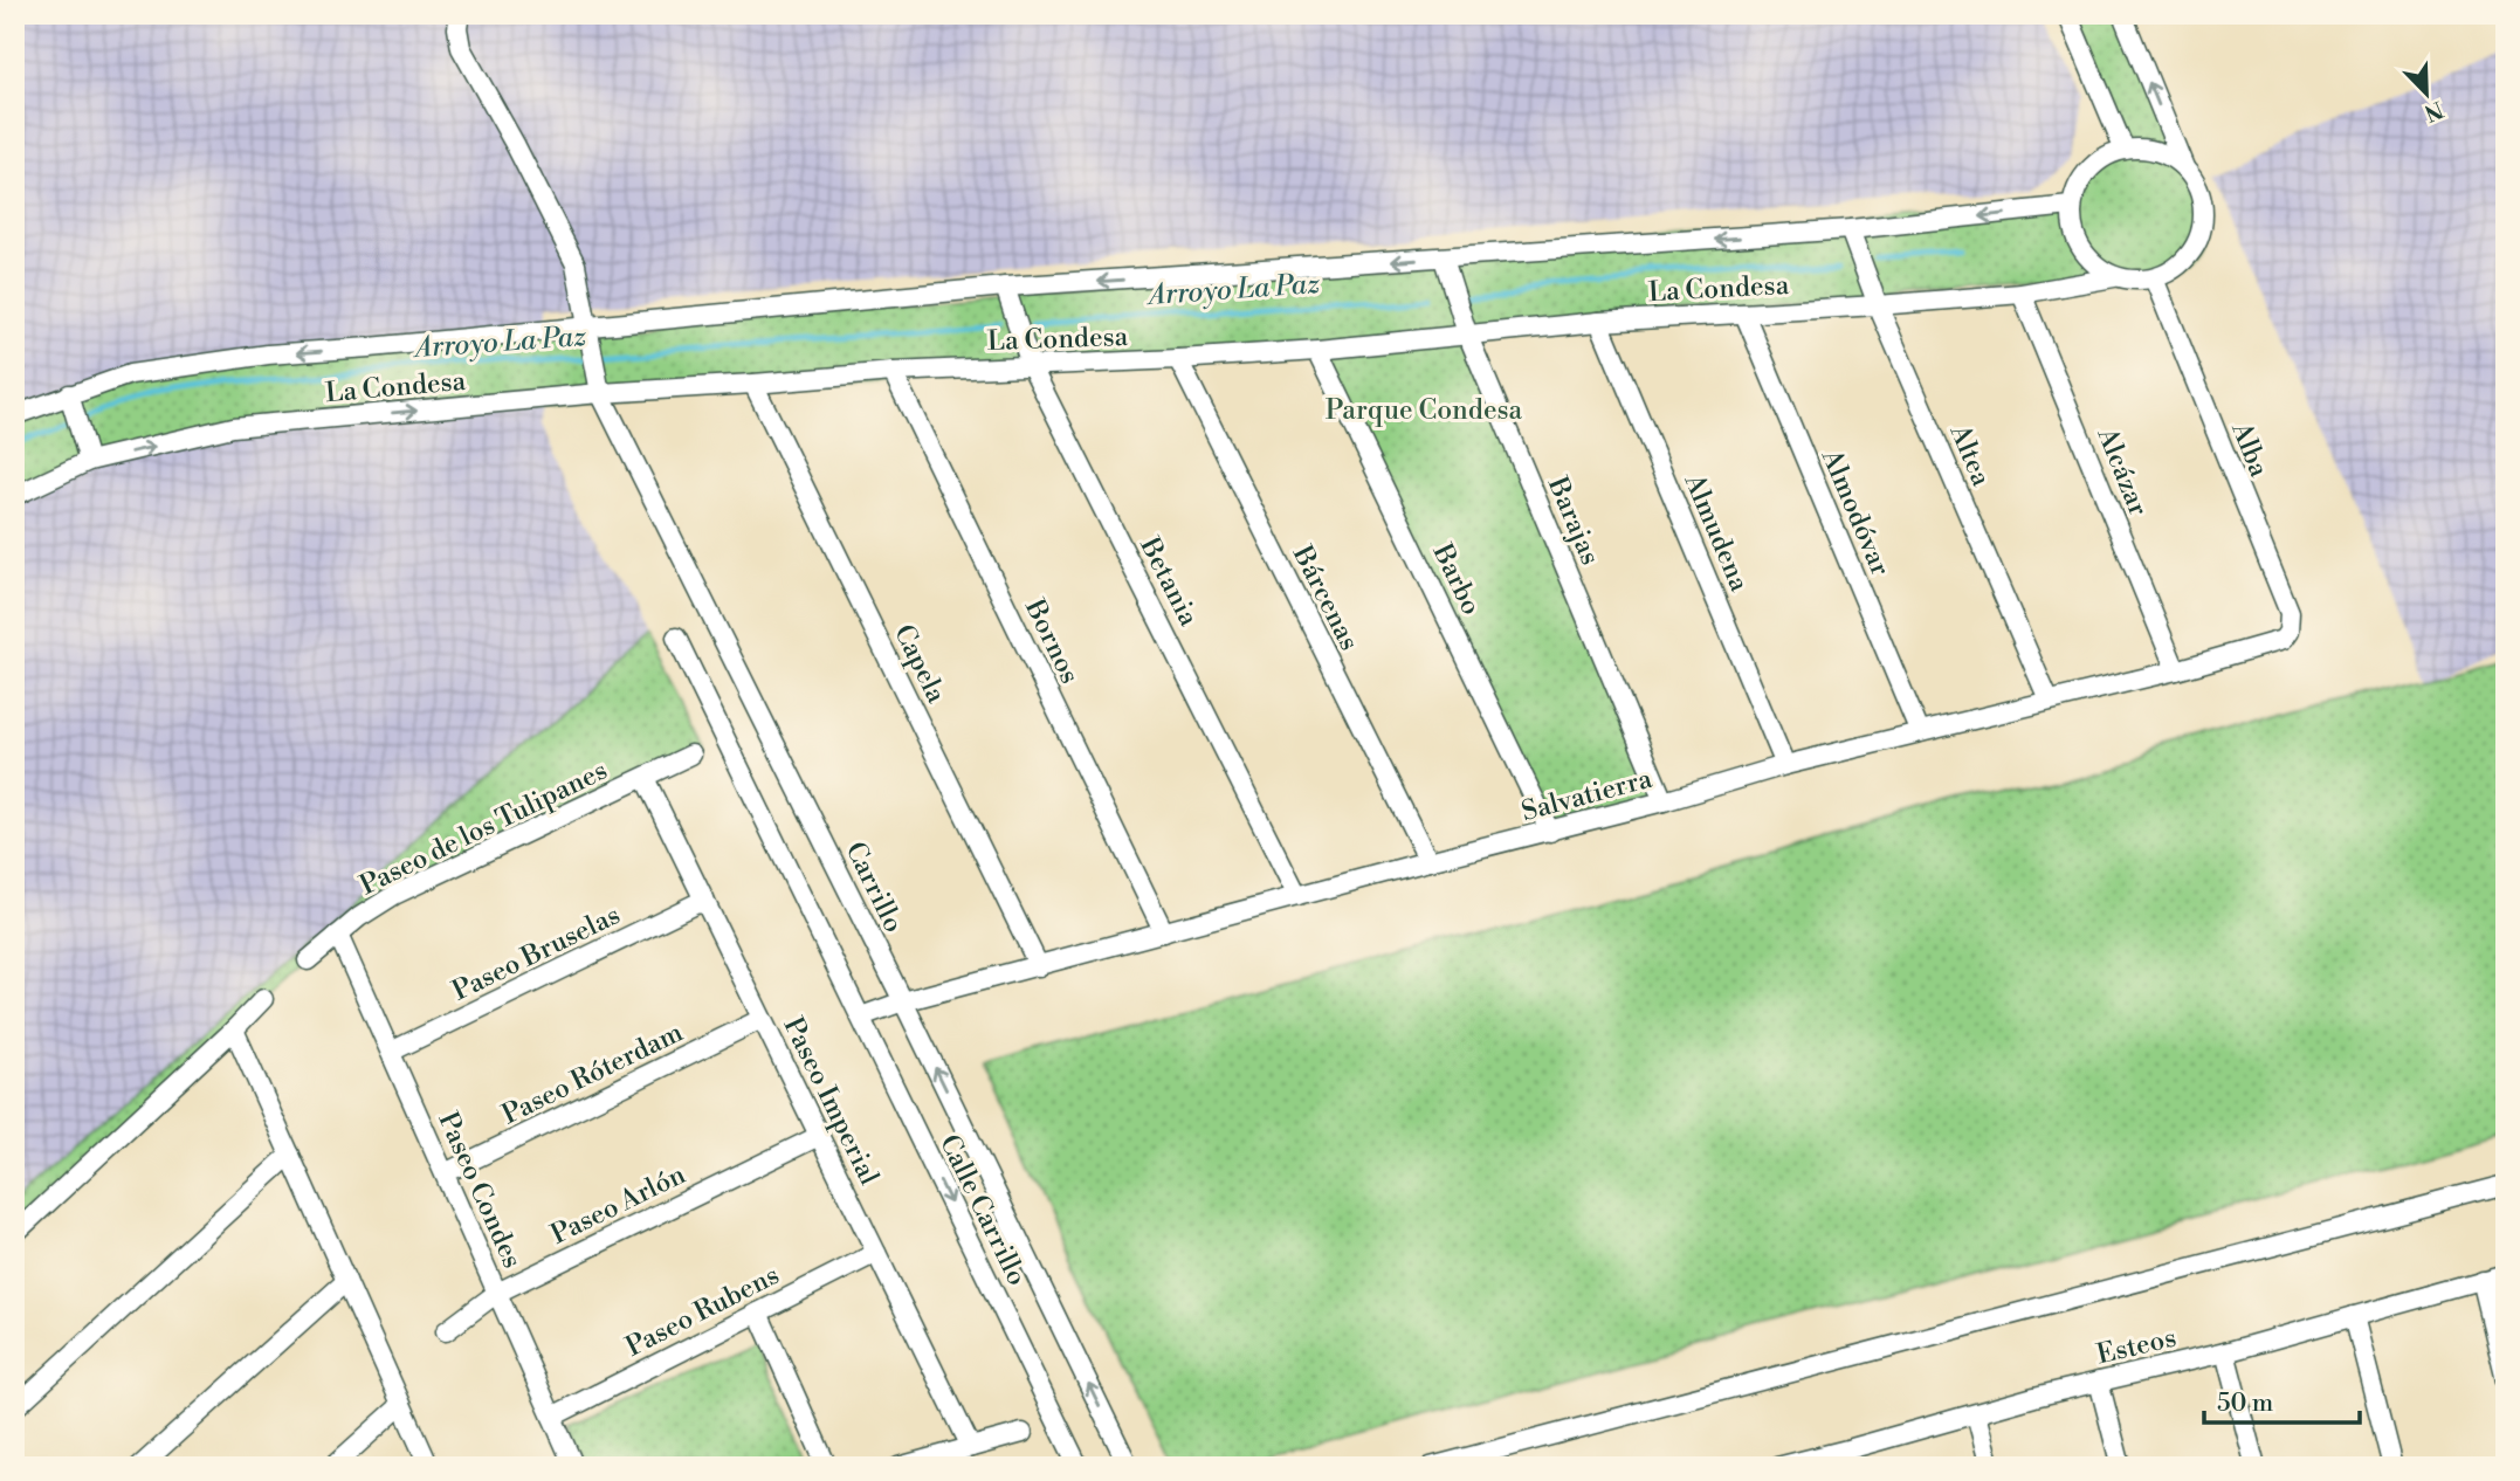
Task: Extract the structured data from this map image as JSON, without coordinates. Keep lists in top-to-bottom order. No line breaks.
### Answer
{"streets":{"street":["La Condesa","Alba","Altea","Alcázar","Almodóvar","Barajas","Almudena","Barbo","Betania","Bárcenas","Bornos","Capela","Salvatierra","Paseo de los Tulipanes","Carrillo","Paseo Bruselas","Paseo Róterdam","Paseo Imperial","Paseo Condes","Paseo Arlón","Calle Carrillo","Paseo Rubens","Esteos"]},"crossings":[["La Condesa","Alba"],["La Condesa","Altea"],["La Condesa","Alcázar"],["La Condesa","Almodóvar"],["La Condesa","Barajas"],["La Condesa","Almudena"],["La Condesa","Barbo"],["La Condesa","Betania"],["La Condesa","Bárcenas"],["La Condesa","Bornos"],["La Condesa","Capela"],["La Condesa","Carrillo"],["Alba","Salvatierra"],["Altea","Salvatierra"],["Alcázar","Salvatierra"],["Almodóvar","Salvatierra"],["Barajas","Salvatierra"],["Almudena","Salvatierra"],["Barbo","Salvatierra"],["Betania","Salvatierra"],["Bárcenas","Salvatierra"],["Bornos","Salvatierra"],["Capela","Salvatierra"],["Salvatierra","Carrillo"],["Paseo de los Tulipanes","Paseo Imperial"],["Paseo de los Tulipanes","Paseo Condes"],["Paseo Bruselas","Paseo Imperial"],["Paseo Bruselas","Paseo Condes"],["Paseo Róterdam","Paseo Imperial"],["Paseo Róterdam","Paseo Condes"],["Paseo Imperial","Paseo Arlón"],["Paseo Imperial","Paseo Rubens"],["Paseo Condes","Paseo Arlón"],["Paseo Condes","Paseo Rubens"]],"one_way":["Calle Carrillo"],"water":["Arroyo La Paz"],"parks":["Parque Condesa"],"scale_bar":"50 m","north":"bottom right"}
